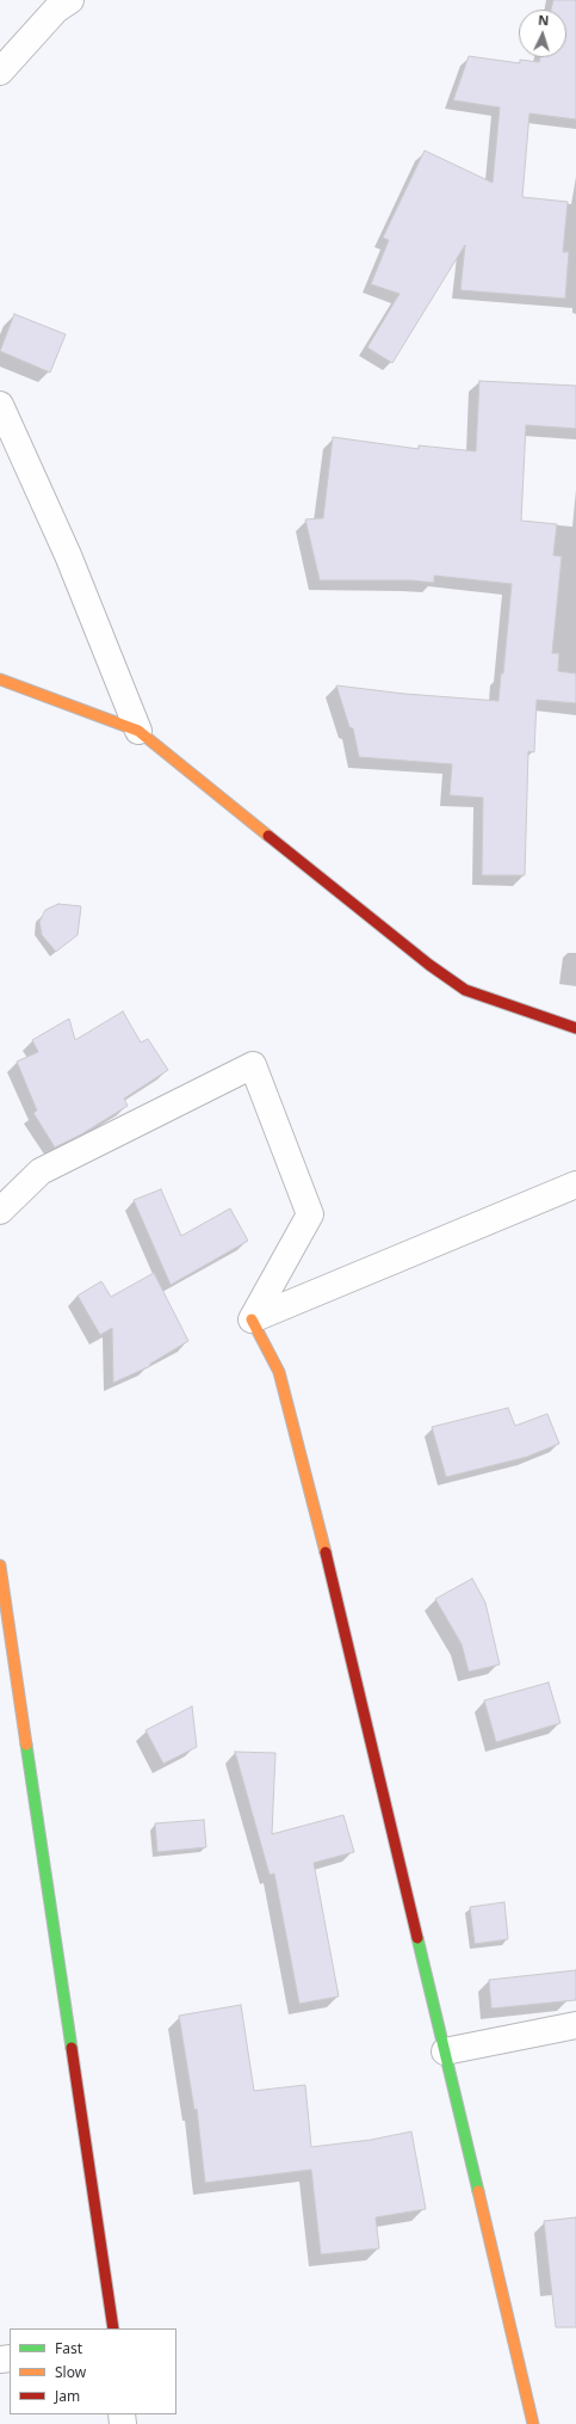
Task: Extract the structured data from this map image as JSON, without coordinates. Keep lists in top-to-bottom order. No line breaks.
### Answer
{"legend":["Fast","Slow","Jam"],"north":"top"}
